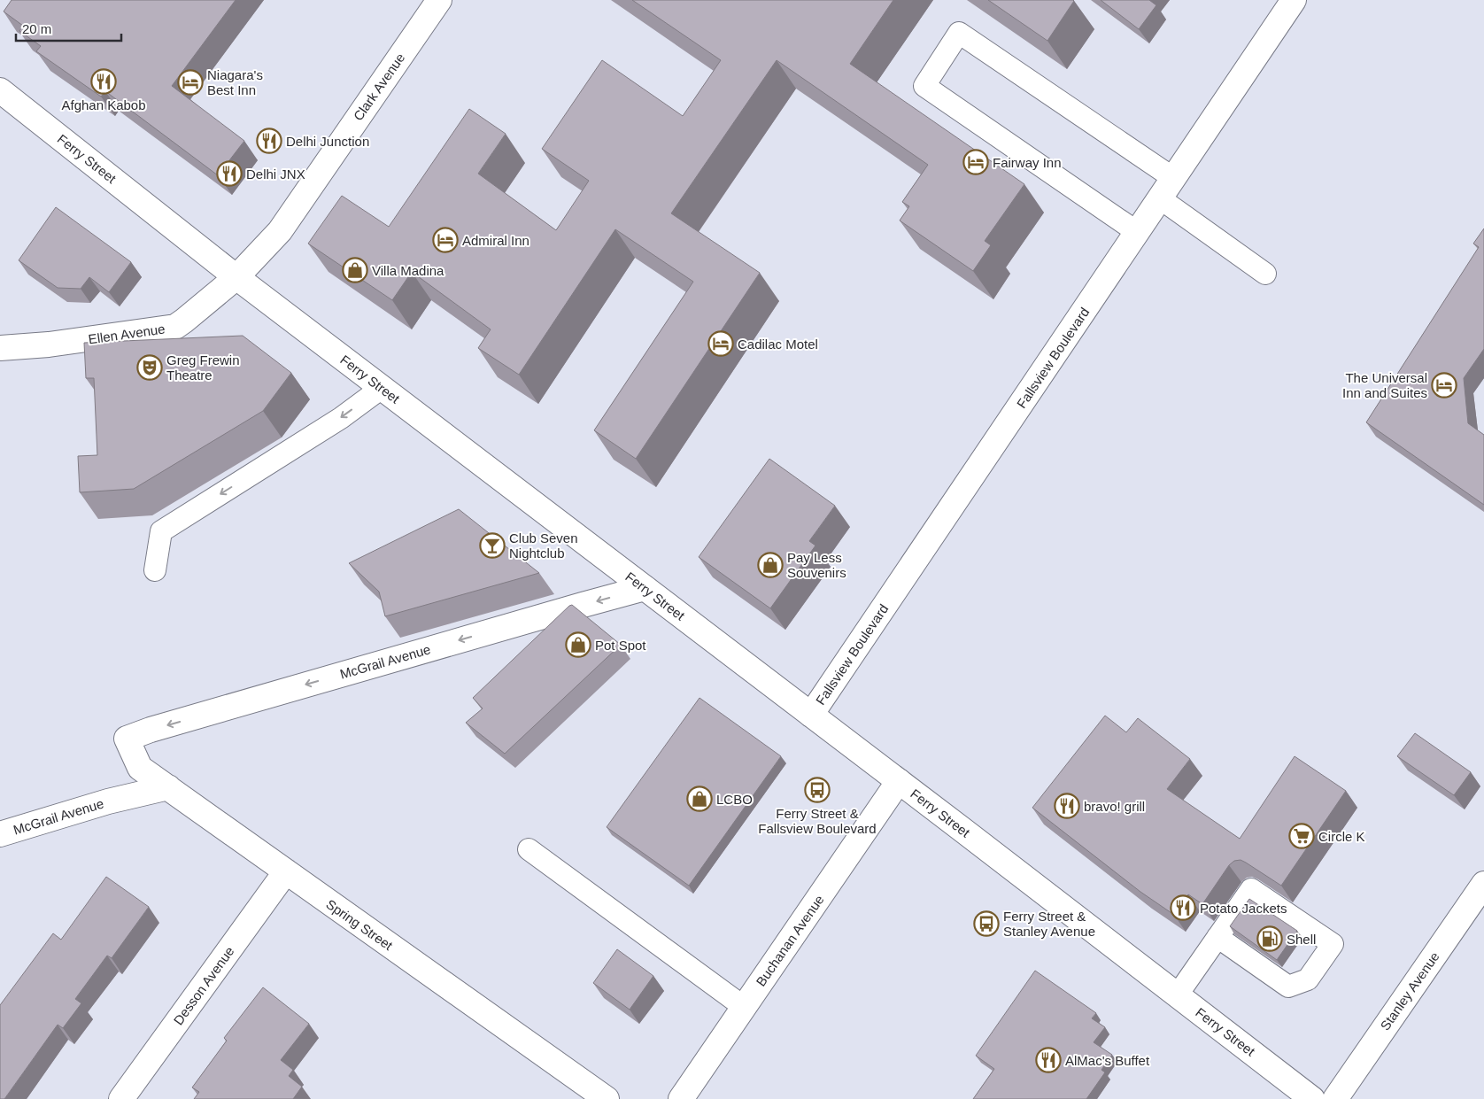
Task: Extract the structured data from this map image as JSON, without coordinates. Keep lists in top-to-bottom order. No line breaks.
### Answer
{"streets":{"street":["Clark Avenue","Ferry Street","Ellen Avenue","Fallsview Boulevard","McGrail Avenue","Spring Street","Buchanan Avenue","Desson Avenue","Stanley Avenue"]},"crossings":[["Clark Avenue","Ferry Street"],["Clark Avenue","Ellen Avenue"],["Ferry Street","Ellen Avenue"],["Ferry Street","Fallsview Boulevard"],["Ferry Street","McGrail Avenue"],["Ferry Street","Buchanan Avenue"],["McGrail Avenue","Spring Street"],["Spring Street","Desson Avenue"]],"one_way":["McGrail Avenue"],"places":{"restaurant":["Afghan Kabob","Delhi Junction","Delhi JNX","bravo! grill","Potato Jackets","AlMac's Buffet"],"hotel":["Niagara's Best Inn","Fairway Inn","Admiral Inn","Cadilac Motel","The Universal Inn and Suites"],"shop":["Villa Madina","Pay Less Souvenirs","Pot Spot","LCBO"],"theatre":["Greg Frewin Theatre"],"bar":["Club Seven Nightclub"],"bus stop":["Ferry Street & Fallsview Boulevard","Ferry Street & Stanley Avenue"],"supermarket":["Circle K"],"fuel station":["Shell"]},"scale_bar":"20 m"}
